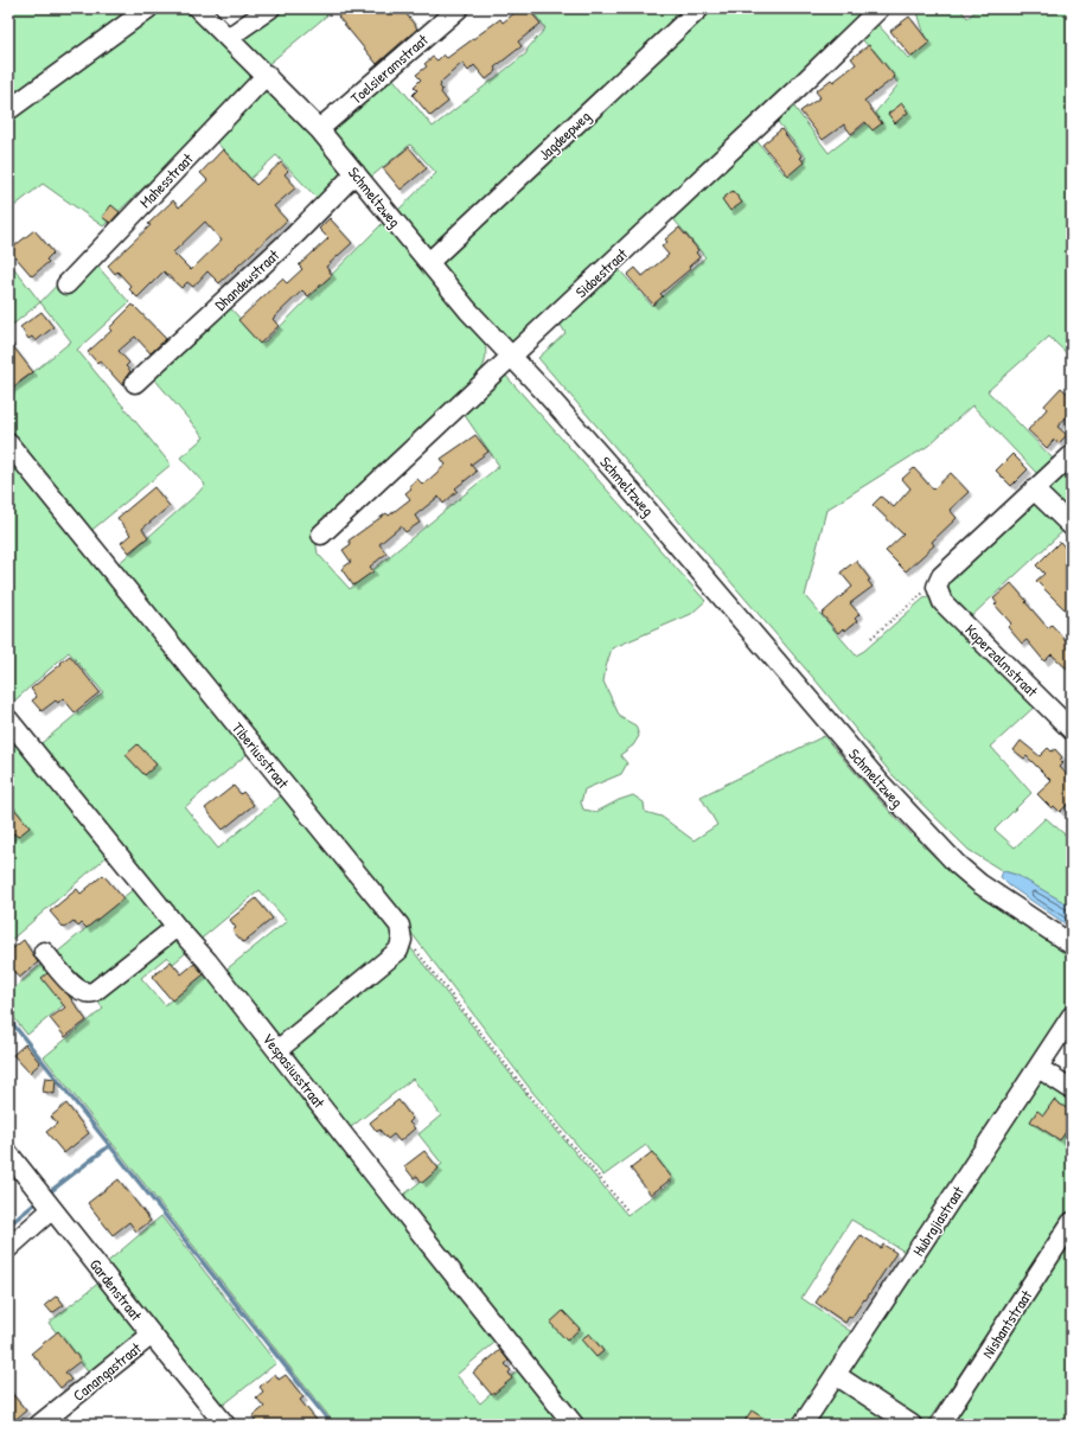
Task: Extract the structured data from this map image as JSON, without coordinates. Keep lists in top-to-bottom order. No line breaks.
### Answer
{"streets":{"street":["Toelsieramstraat","Jagdeepweg","Mahesstraat","Schmeltzweg","Sidoestraat","Dhandewstraat","Koperzalmstraat","Tiberiusstraat","Vespasiusstraat","Hubrajiastraat","Gardenstraat","Nishantstraat","Canangastraat"]},"crossings":[["Toelsieramstraat","Schmeltzweg"],["Jagdeepweg","Schmeltzweg"],["Mahesstraat","Schmeltzweg"],["Schmeltzweg","Sidoestraat"],["Schmeltzweg","Dhandewstraat"],["Gardenstraat","Canangastraat"]]}
